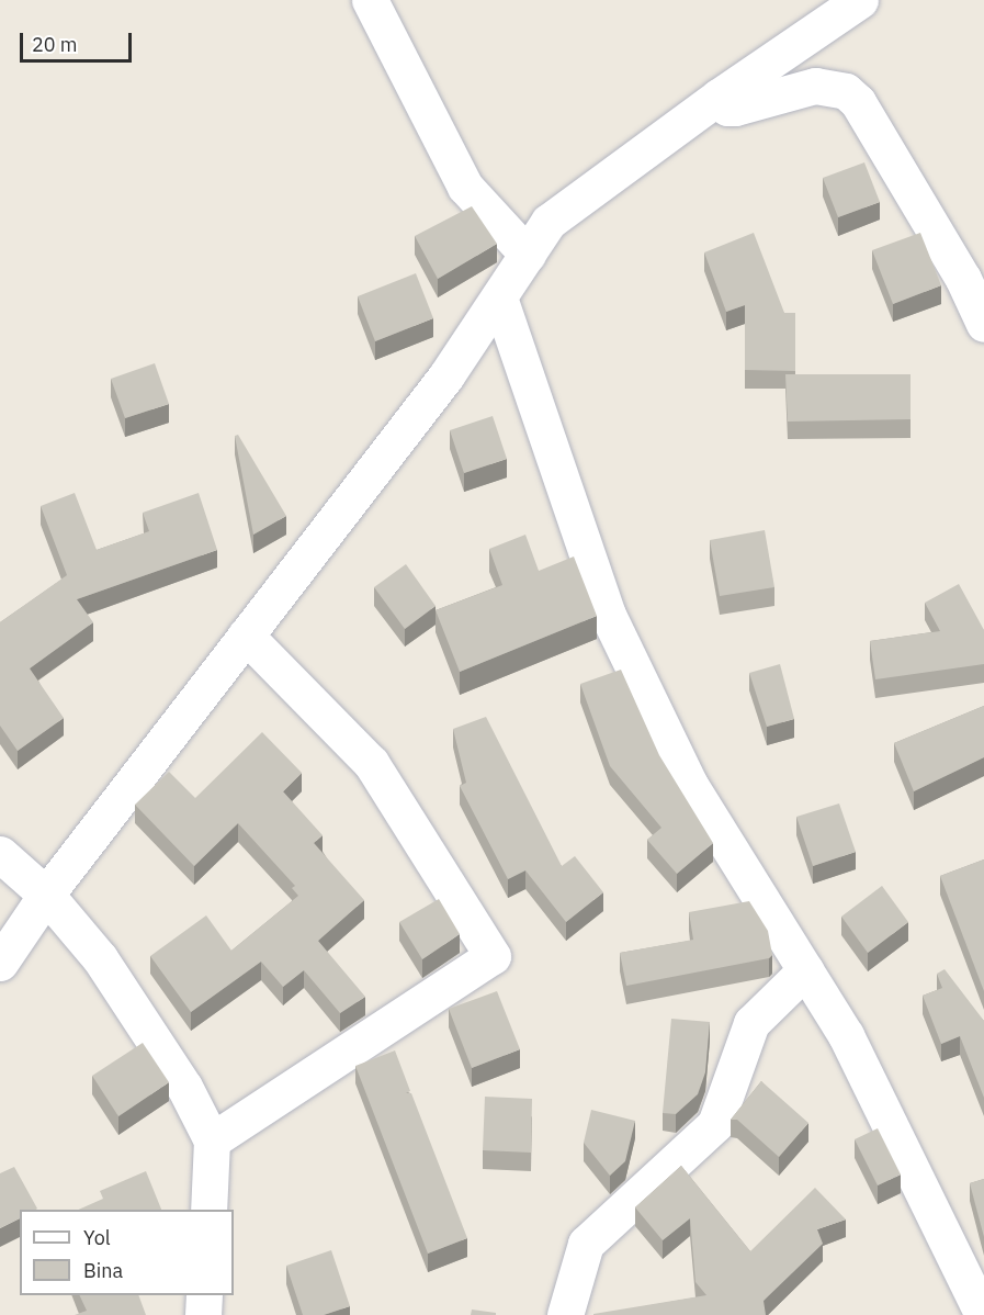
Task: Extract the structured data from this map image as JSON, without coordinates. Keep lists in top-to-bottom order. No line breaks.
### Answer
{"legend":["Yol","Bina"],"scale_bar":"20 m"}
